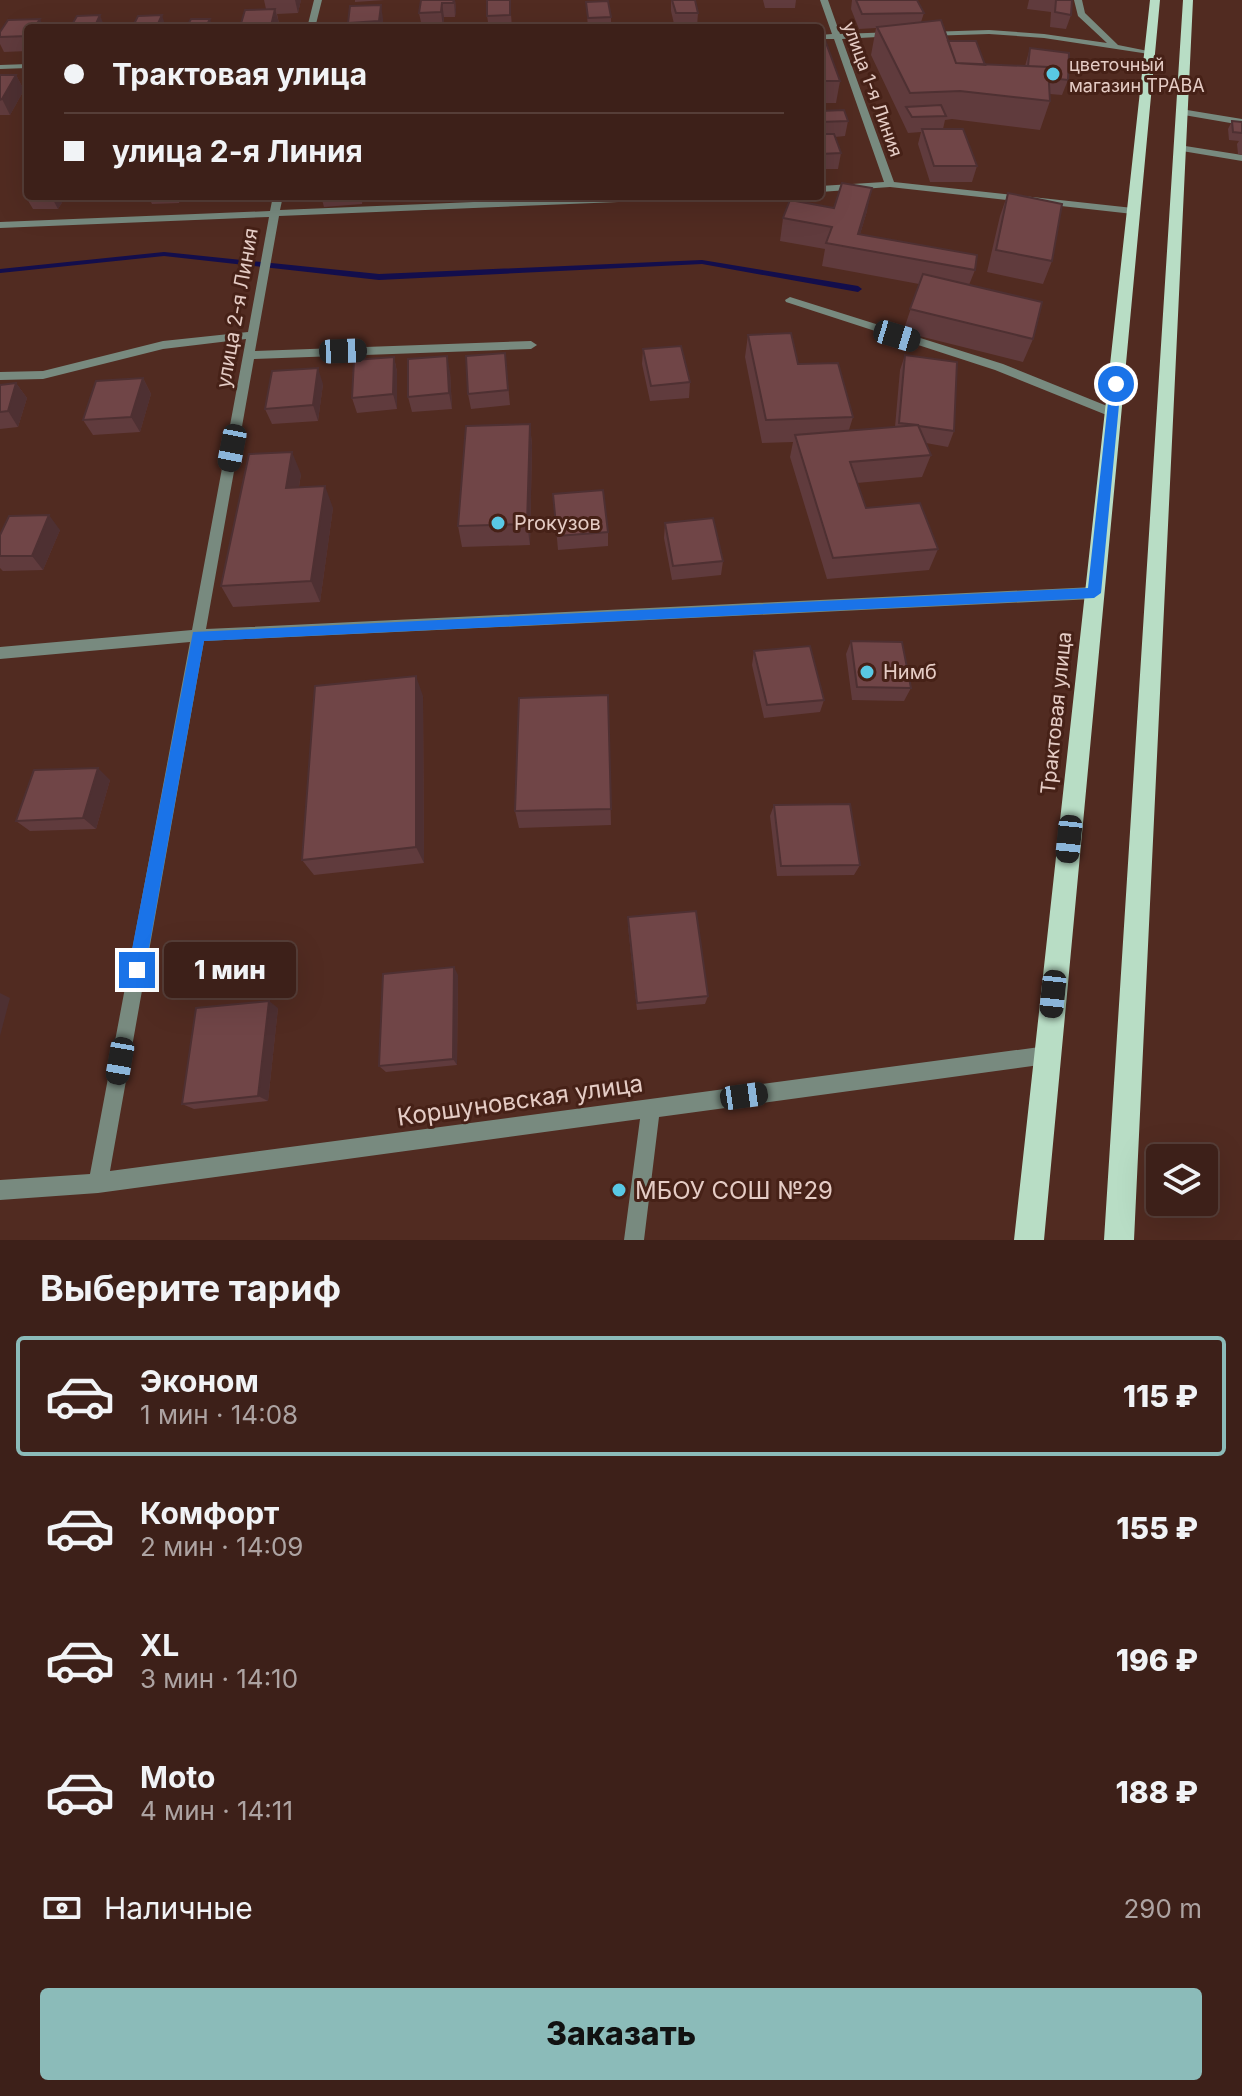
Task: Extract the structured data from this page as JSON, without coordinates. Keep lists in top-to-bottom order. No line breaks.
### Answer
{"streets":{"main road":["Трактовая улица"],"street":["улица 1-я Линия","улица 2-я Линия","Коршуновская улица"]},"crossings":[["улица 1-я Линия","Трактовая улица"],["улица 2-я Линия","Коршуновская улица"],["Трактовая улица","Коршуновская улица"]],"places":["цветочный магазин ТРАВА","Proкузов","Нимб","МБОУ СОШ №29"],"page":{"banner":["Трактовая улица","улица 2-я Линия"],"bubble":"1 мин","heading":"Выберите тариф","list":[{"name":"Эконом","note":"1 мин · 14:08","value":"115 ₽"},{"name":"Комфорт","note":"2 мин · 14:09","value":"155 ₽"},{"name":"XL","note":"3 мин · 14:10","value":"196 ₽"},{"name":"Moto","note":"4 мин · 14:11","value":"188 ₽"}],"pay":["Наличные","290 m"],"buttons":"Заказать"}}
